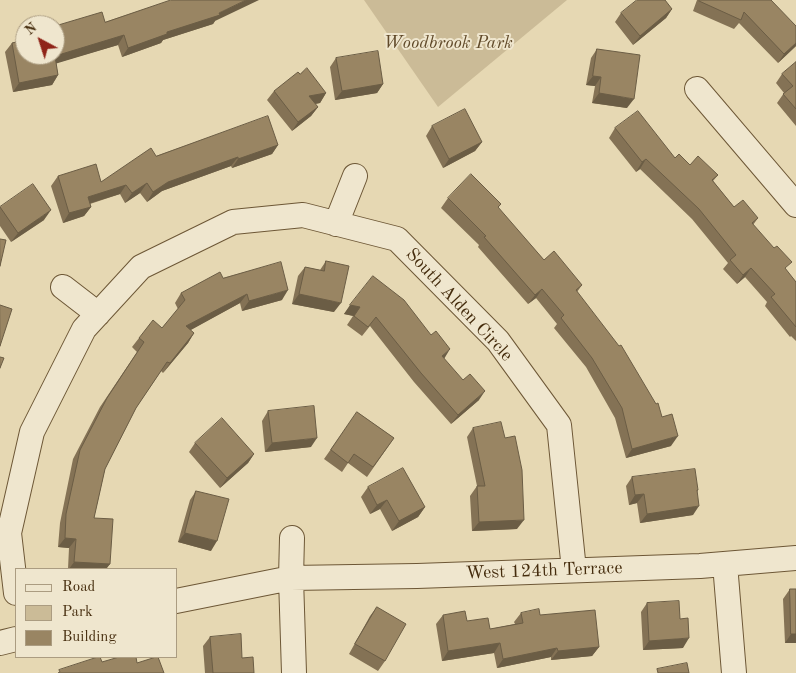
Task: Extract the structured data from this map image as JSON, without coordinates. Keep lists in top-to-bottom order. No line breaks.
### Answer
{"streets":{"street":["South Alden Circle","West 124th Terrace"]},"crossings":[["South Alden Circle","West 124th Terrace"]],"parks":["Woodbrook Park"],"legend":["Road","Park","Building"],"north":"top left"}
